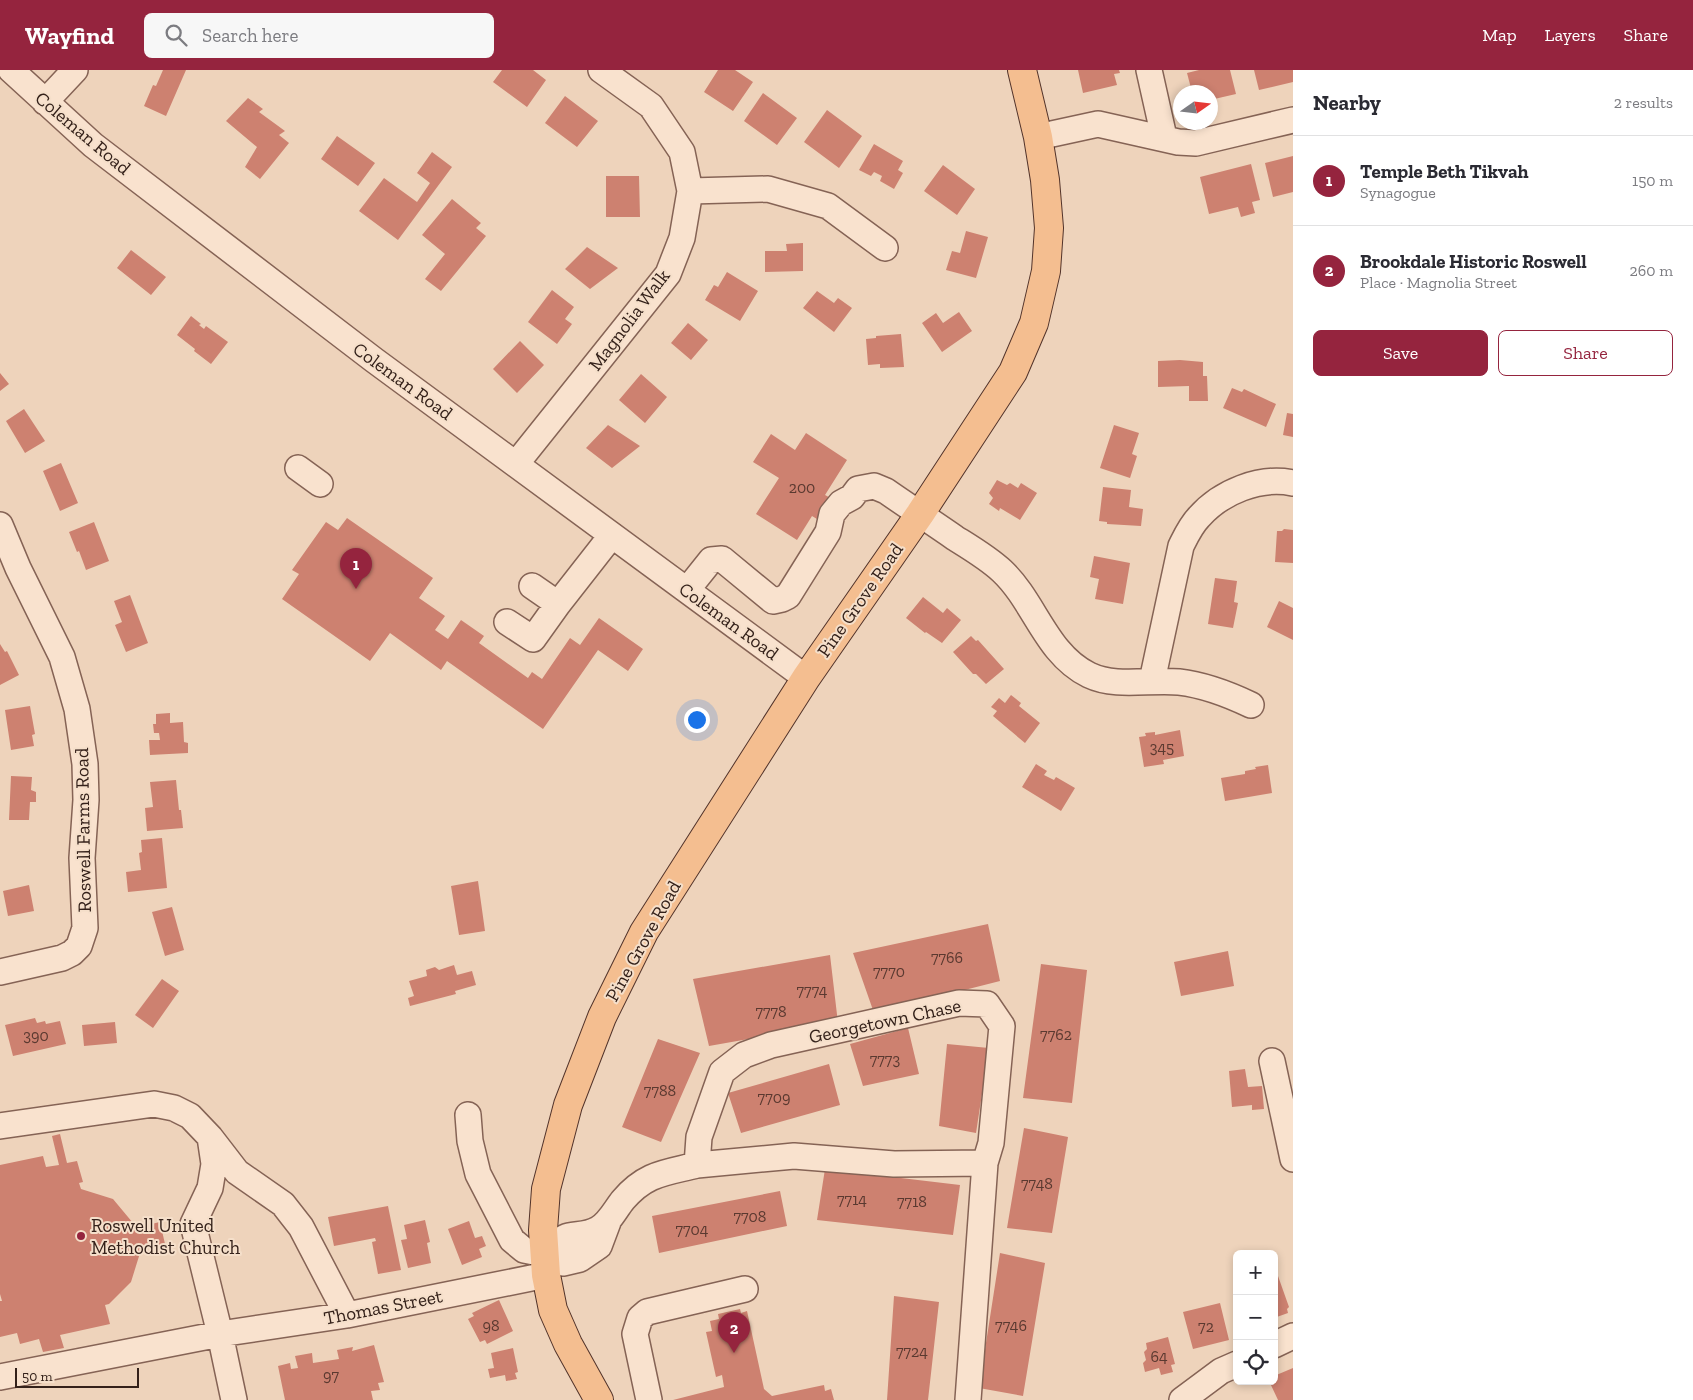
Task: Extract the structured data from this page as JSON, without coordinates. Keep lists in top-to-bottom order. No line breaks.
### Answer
{"streets":{"main road":["Pine Grove Road"],"street":["Coleman Road","Magnolia Walk","Roswell Farms Road","Georgetown Chase","Thomas Street"]},"crossings":[["Coleman Road","Magnolia Walk"],["Coleman Road","Pine Grove Road"],["Pine Grove Road","Thomas Street"]],"places":["Roswell United Methodist Church"],"house_numbers":["200","345","7766","7770","7774","7778","7762","390","7773","7788","7709","7748","7714","7718","7708","7704","98","7746","72","7724","64","97"],"scale_bar":"50 m","north":"right","page":{"header":"Wayfind","search":"Search here","nav":["Map","Layers","Share"],"heading":["Nearby","2 results"],"list":[{"mark":"1","name":"Temple Beth Tikvah","note":"Synagogue","value":"150 m"},{"mark":"2","name":"Brookdale Historic Roswell","note":"Place · Magnolia Street","value":"260 m"}],"buttons":["Save","Share"],"pins":["1","2"],"map_buttons":["+","−"],"scale":"50 m"}}
